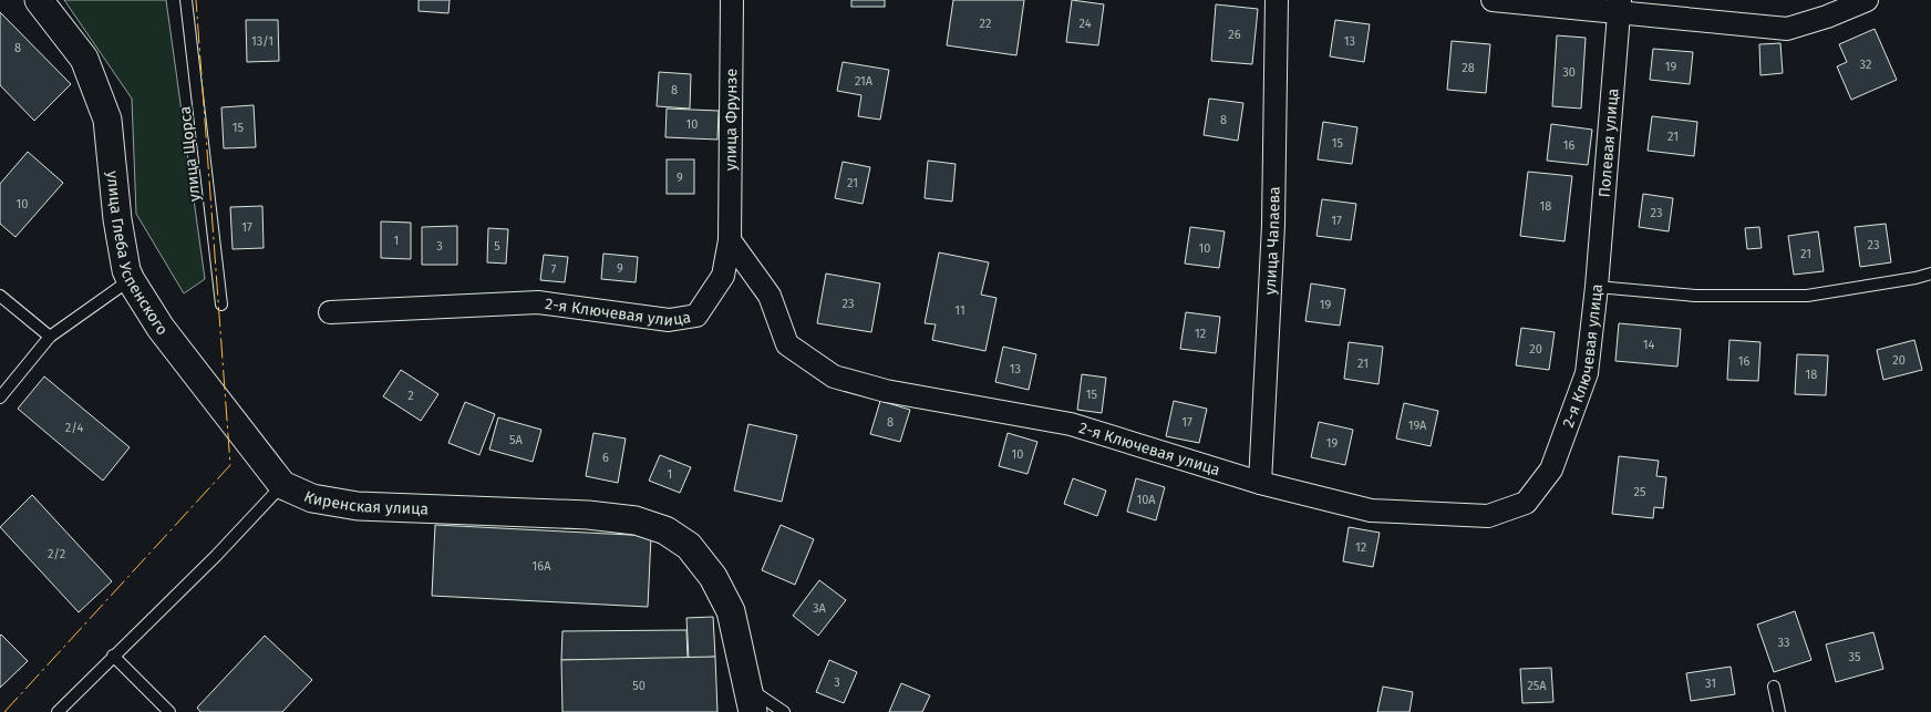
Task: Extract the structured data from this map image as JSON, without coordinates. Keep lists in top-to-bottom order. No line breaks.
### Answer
{"streets":{"street":["улица Фрунзе","Полевая улица","улица Чапаева","улица Глеба Успенского","2-я Ключевая улица","Киренская улица"],"lane":["улица Щорса"]},"crossings":[["улица Фрунзе","2-я Ключевая улица"],["Полевая улица","2-я Ключевая улица"],["улица Чапаева","2-я Ключевая улица"],["улица Глеба Успенского","Киренская улица"]],"house_numbers":["22","24","26","13/1","13","8","32","19","28","30","21А","8","8","10","15","21","15","16","9","21","10","18","23","17","17","1","23","3","5","10","21","9","7","23","19","11","12","14","20","20","16","21","13","18","15","2","8","17","19А","2/4","5А","19","10","6","1","25","10А","12","2/2","16А","3А","33","35","3","31","50","25А"]}
